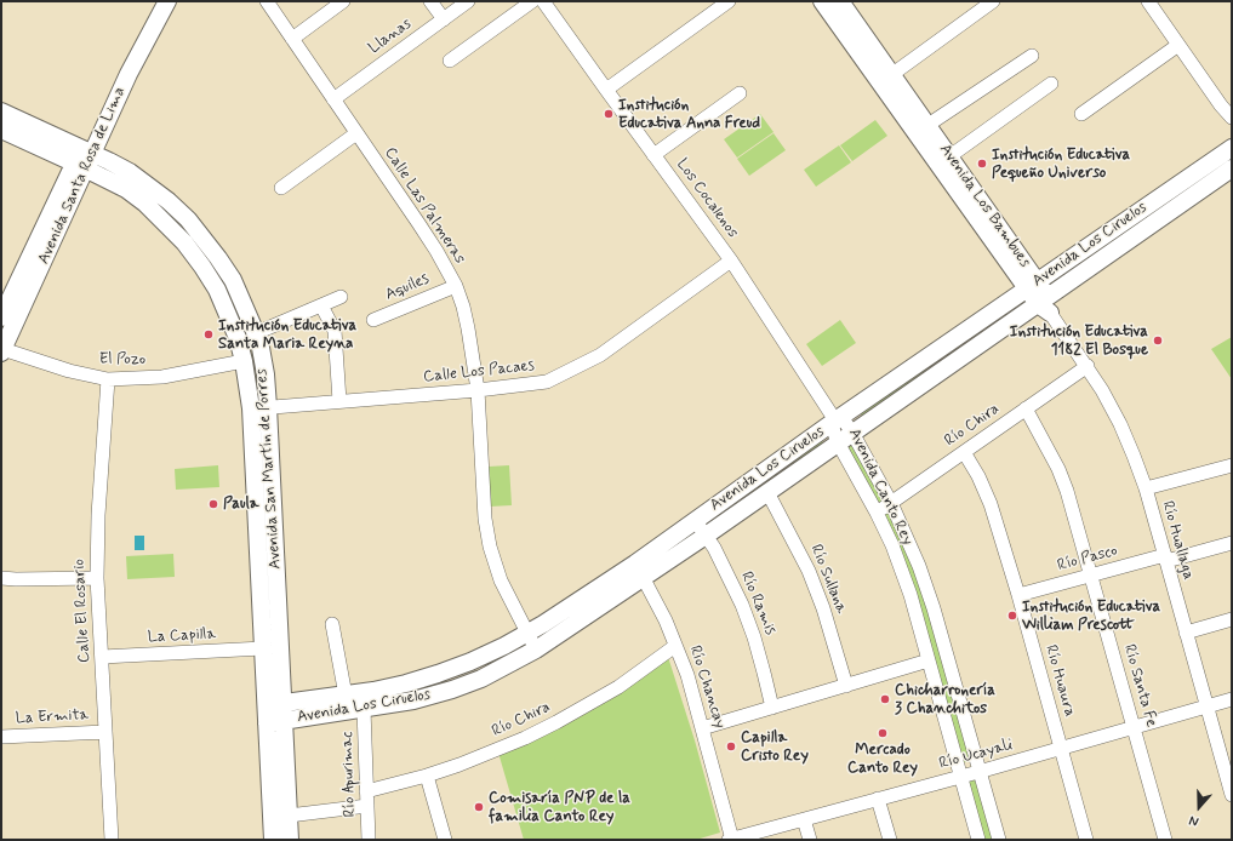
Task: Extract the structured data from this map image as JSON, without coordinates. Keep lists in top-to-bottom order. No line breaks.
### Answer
{"streets":{"main road":["Avenida Santa Rosa de Lima","Avenida Los Bambues","Avenida Los Ciruelos","Avenida San Martín de Porres"],"street":["Llanas","Los Cocalenos","Calle Las Palmeras","Aquiles","El Pozo","Calle Los Pacaes","Río Chira","Avenida Canto Rey","Río Huallaga","Río Pasco","Río Sullana","Río Ramis","Calle El Rosario","La Capilla","Río Huaura","Río Santa Fe","Río Chancay","La Ermita","Río Ucayali","Río Apurimac"]},"crossings":[["Llanas","Calle Las Palmeras"],["Avenida Santa Rosa de Lima","El Pozo"],["Avenida Santa Rosa de Lima","Avenida San Martín de Porres"],["Los Cocalenos","Avenida Los Ciruelos"],["Los Cocalenos","Calle Los Pacaes"],["Los Cocalenos","Avenida Canto Rey"],["Calle Las Palmeras","Avenida Los Ciruelos"],["Calle Las Palmeras","Aquiles"],["Calle Las Palmeras","Calle Los Pacaes"],["Avenida Los Bambues","Avenida Los Ciruelos"],["Avenida Los Bambues","Río Huallaga"],["Avenida Los Ciruelos","Avenida San Martín de Porres"],["Avenida Los Ciruelos","Avenida Canto Rey"],["Avenida Los Ciruelos","Río Huallaga"],["Avenida Los Ciruelos","Río Sullana"],["Avenida Los Ciruelos","Río Ramis"],["Avenida Los Ciruelos","Río Chancay"],["Avenida Los Ciruelos","Río Apurimac"],["El Pozo","Avenida San Martín de Porres"],["El Pozo","Calle El Rosario"],["Calle Los Pacaes","Avenida San Martín de Porres"],["Río Chira","Avenida San Martín de Porres"],["Río Chira","Avenida Canto Rey"],["Río Chira","Río Huallaga"],["Río Chira","Río Huaura"],["Río Chira","Río Santa Fe"],["Río Chira","Río Chancay"],["Río Chira","Río Apurimac"],["Avenida San Martín de Porres","La Capilla"],["Avenida Canto Rey","Río Ucayali"],["Río Huallaga","Río Pasco"],["Río Huallaga","Río Ucayali"],["Río Pasco","Río Huaura"],["Río Pasco","Río Santa Fe"],["Calle El Rosario","La Capilla"],["Calle El Rosario","La Ermita"],["Río Huaura","Río Ucayali"],["Río Santa Fe","Río Ucayali"],["Río Chancay","Río Ucayali"]],"places":["Institución Educativa Anna Freud","Institución Educativa Pequeño Universo","Institución Educativa Santa Maria Reyna","Institución Educativa 1182 El Bosque","Paula","Institución Educativa William Prescott","Chicharronería 3 Chanchitos","Mercado Canto Rey","Capilla Cristo Rey","Comisaría PNP de la familia Canto Rey"],"north":"bottom"}
